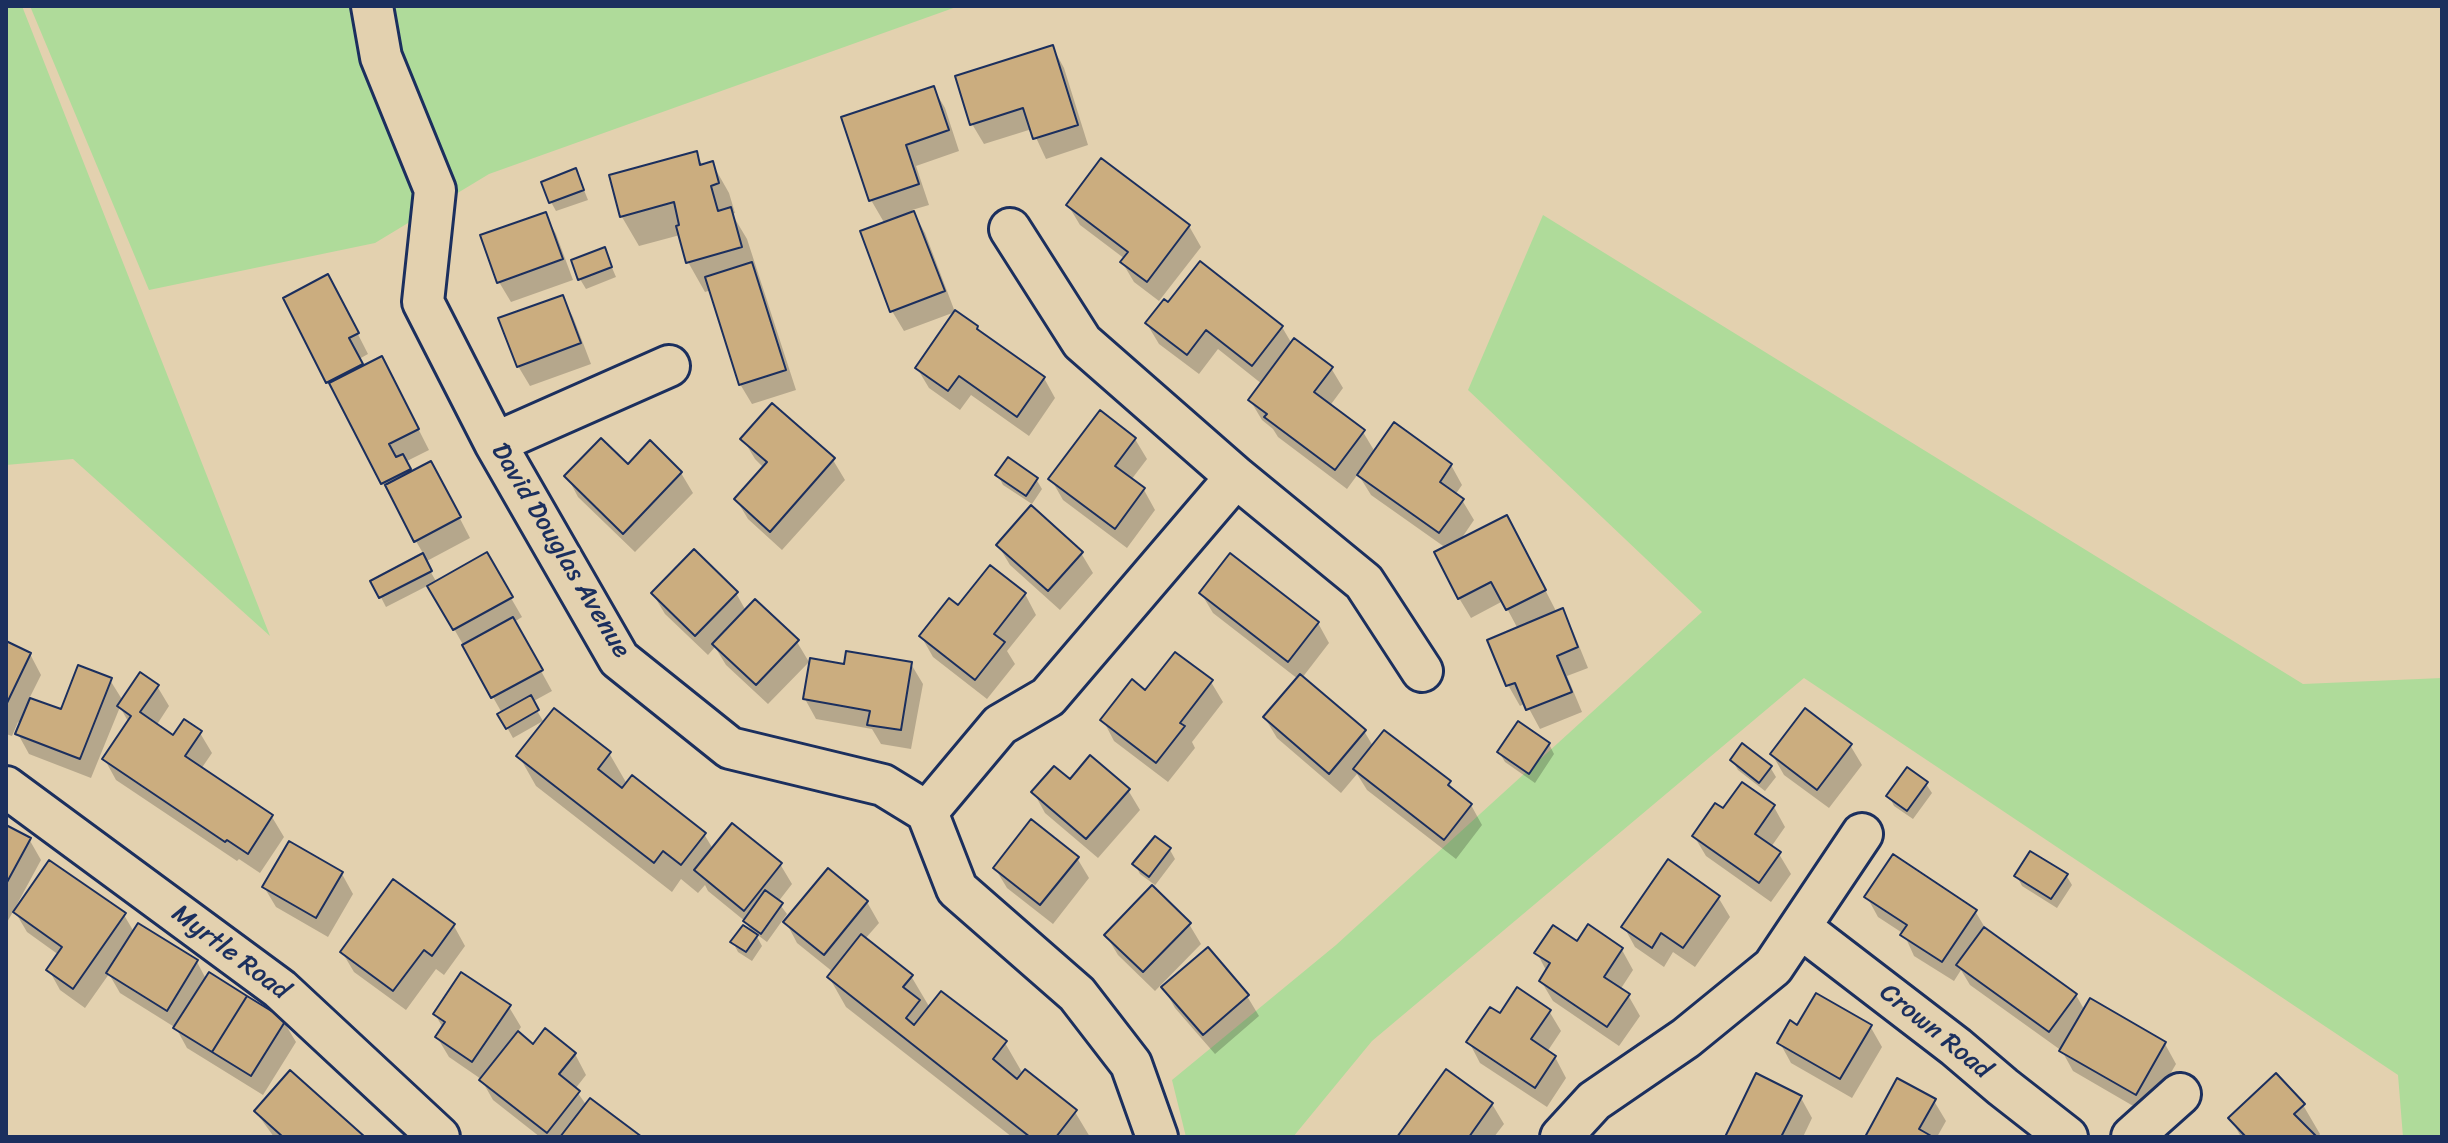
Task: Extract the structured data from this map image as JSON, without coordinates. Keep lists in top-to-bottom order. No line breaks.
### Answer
{"streets":{"street":["David Douglas Avenue","Myrtle Road","Crown Road"]}}
